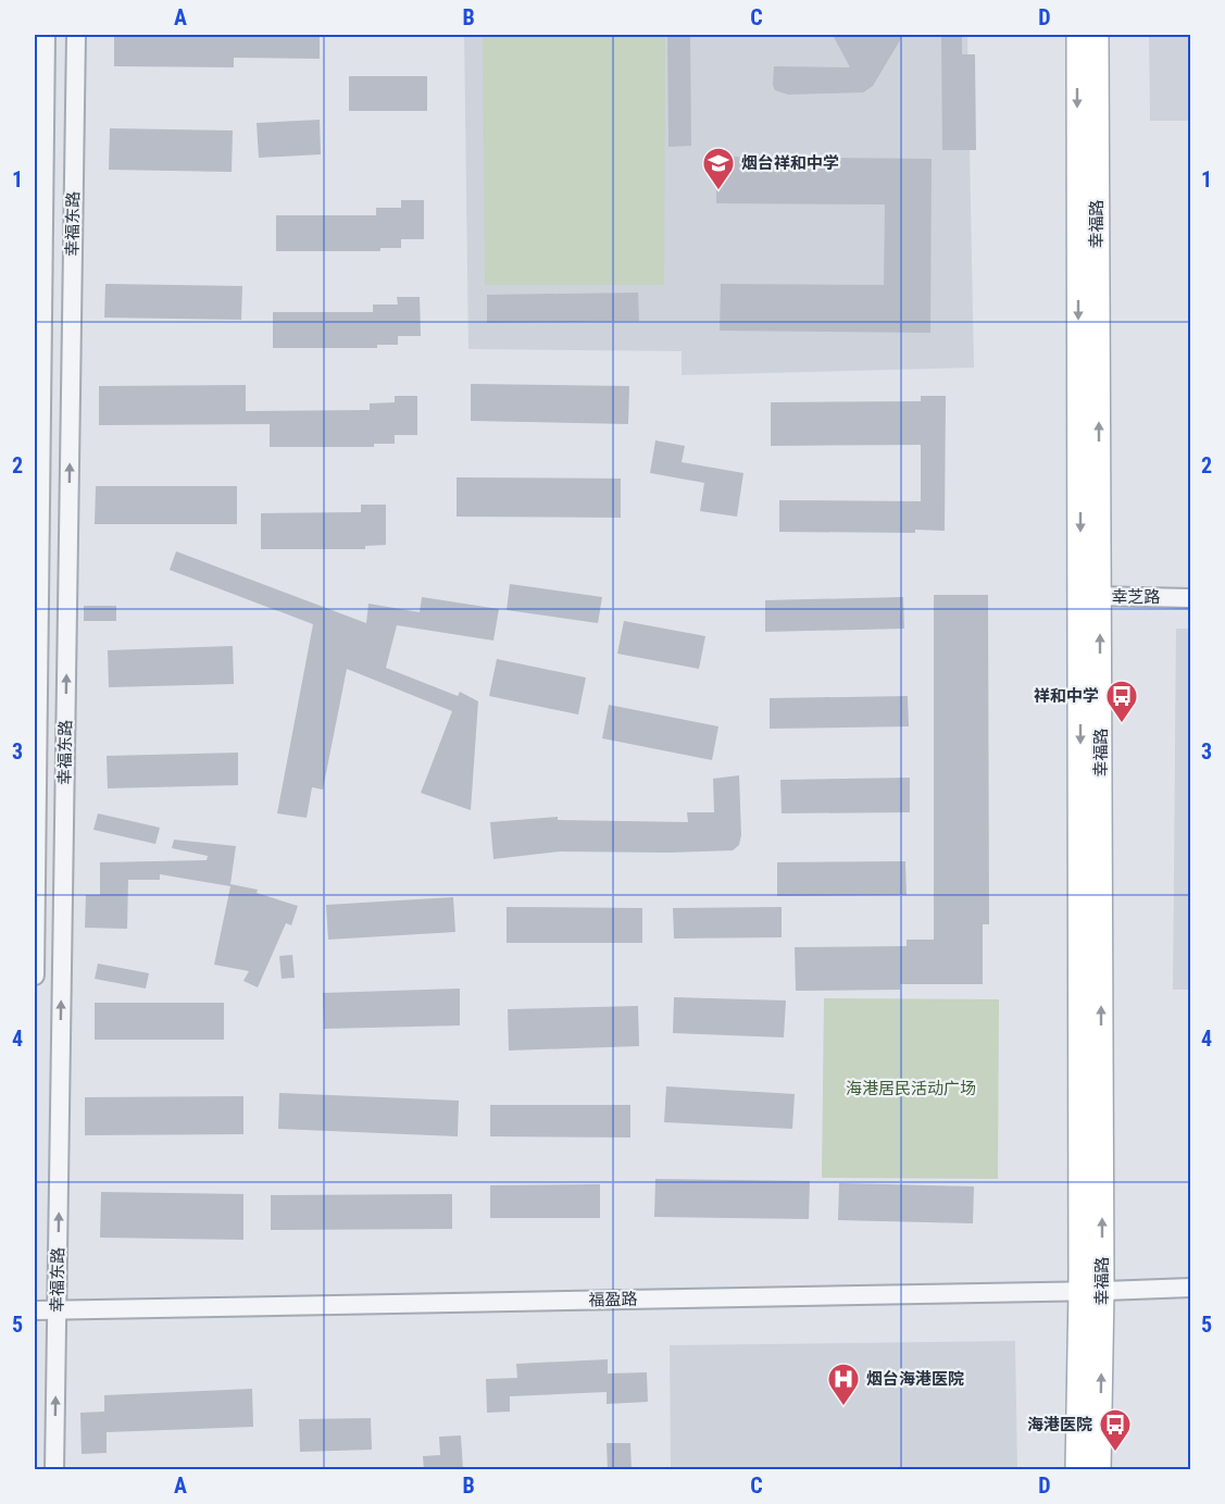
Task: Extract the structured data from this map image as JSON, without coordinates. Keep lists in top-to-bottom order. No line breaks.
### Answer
{"streets":{"main road":["幸福路"],"street":["幸福东路","幸芝路","福盈路"]},"crossings":[["幸福东路","福盈路"],["幸福路","幸芝路"],["幸福路","福盈路"]],"parks":["海港居民活动广场"],"places":{"school or university":["烟台祥和中学"],"bus stop":["祥和中学","海港医院"],"hospital":["烟台海港医院"]},"grid":{"columns":["A","B","C","D"],"rows":["1","2","3","4","5"]}}
